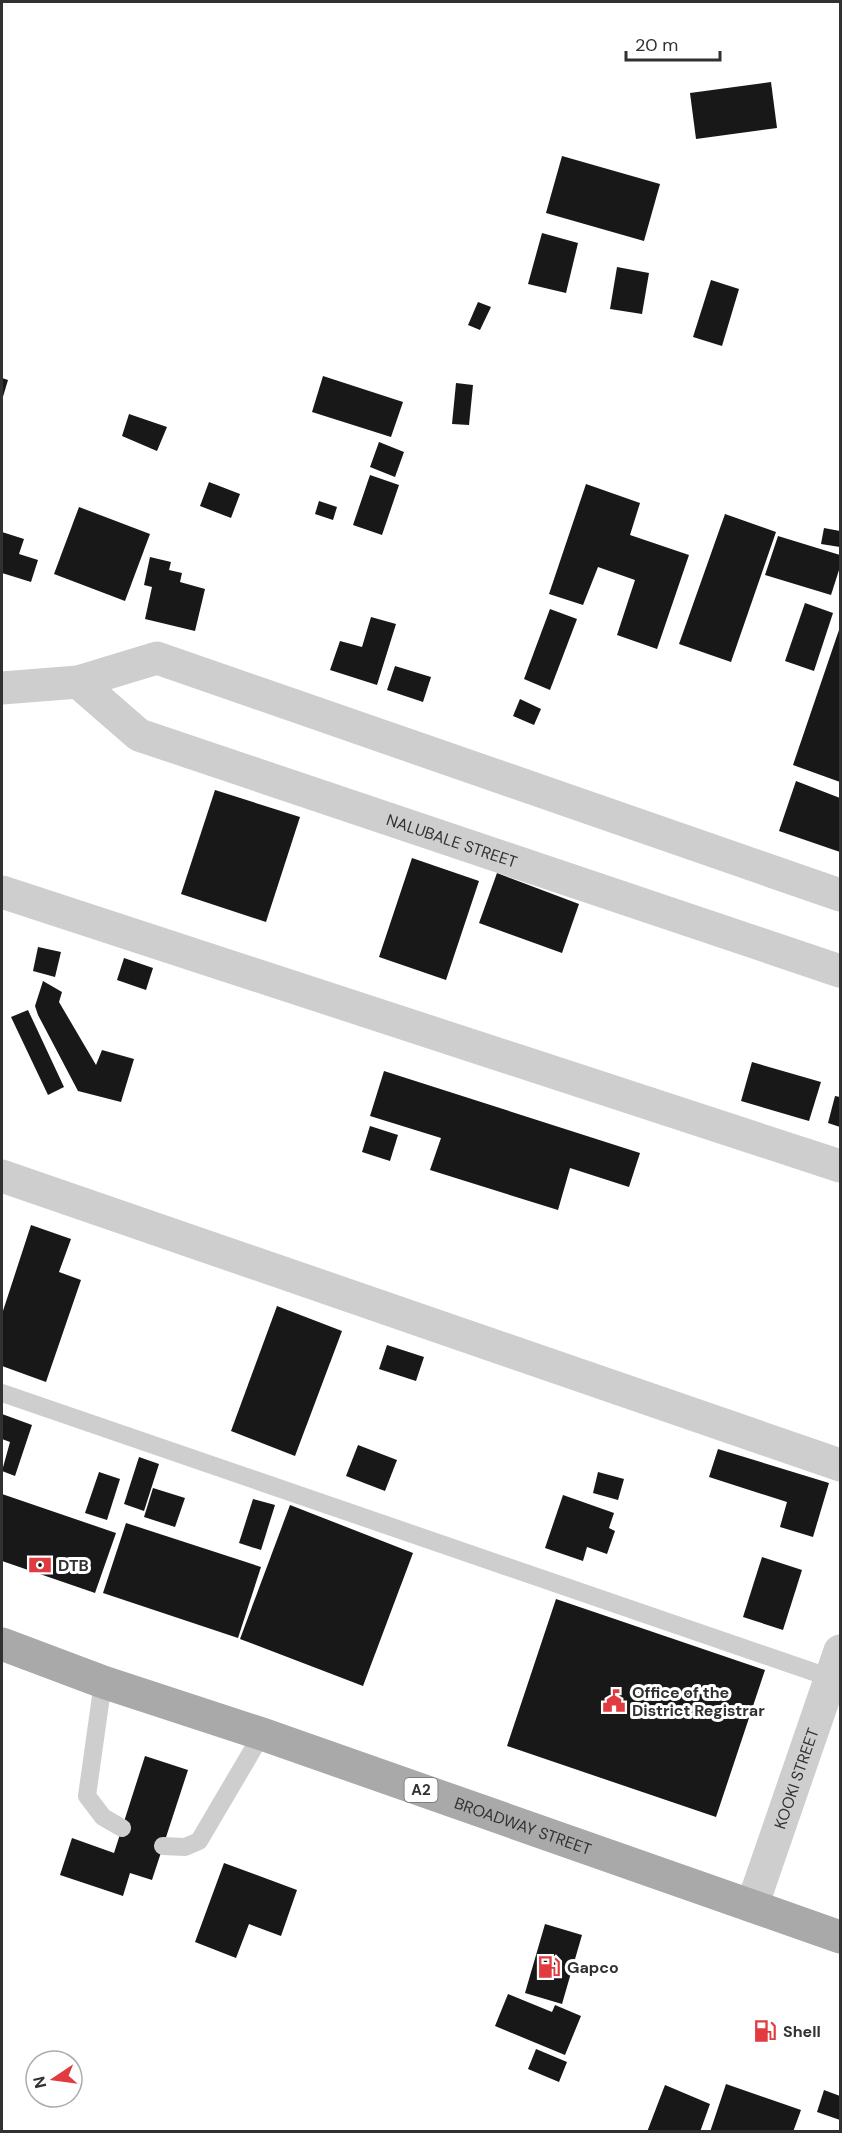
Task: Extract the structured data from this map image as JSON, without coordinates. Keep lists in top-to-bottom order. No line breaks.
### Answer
{"streets":{"main road":["A2","BROADWAY STREET"],"street":["NALUBALE STREET","KOOKI STREET"]},"crossings":[["KOOKI STREET","BROADWAY STREET"]],"places":{"bank":["DTB"],"public building":["Office of the District Registrar"],"fuel station":["Gapco","Shell"]},"scale_bar":"20 m","north":"left"}
